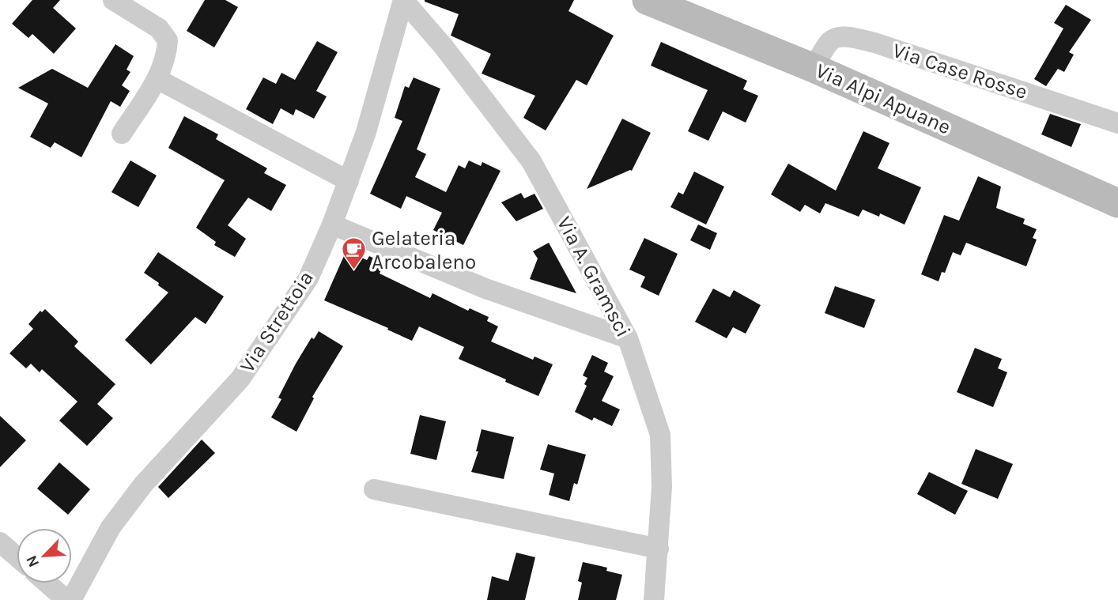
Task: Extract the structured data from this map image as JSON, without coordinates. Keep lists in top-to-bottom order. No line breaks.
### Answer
{"streets":{"main road":["Via Alpi Apuane"],"street":["Via Case Rosse","Via A. Gramsci","Via Strettoia"]},"crossings":[["Via Case Rosse","Via Alpi Apuane"],["Via A. Gramsci","Via Strettoia"]],"places":{"cafe":["Gelateria Arcobaleno"]},"north":"bottom left"}
